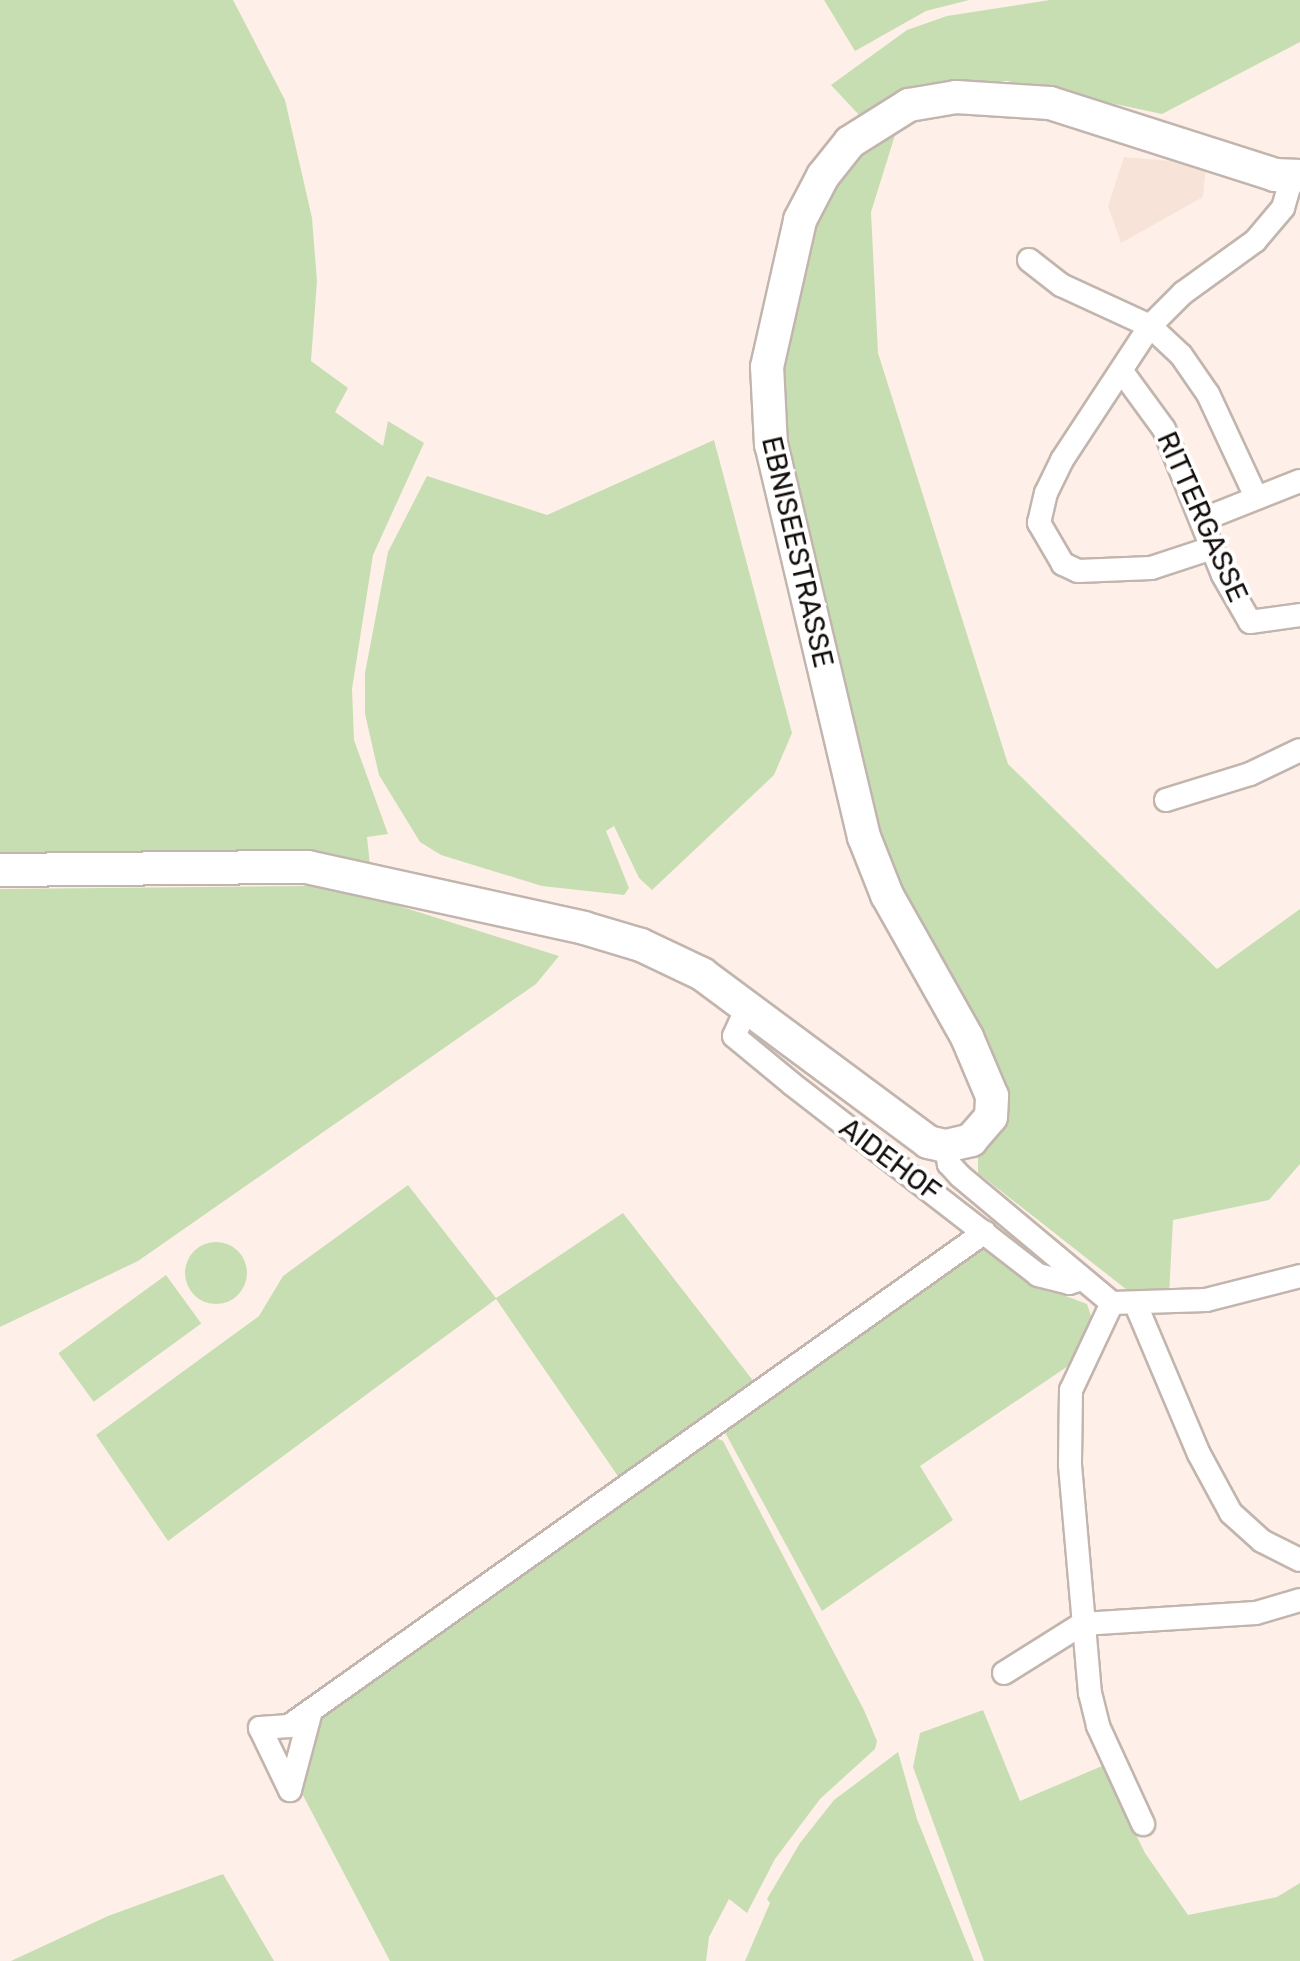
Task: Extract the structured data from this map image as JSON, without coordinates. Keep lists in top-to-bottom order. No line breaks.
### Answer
{"streets":{"street":["RITTERGASSE","EBNISEESTRASSE","AIDEHOF"]}}
